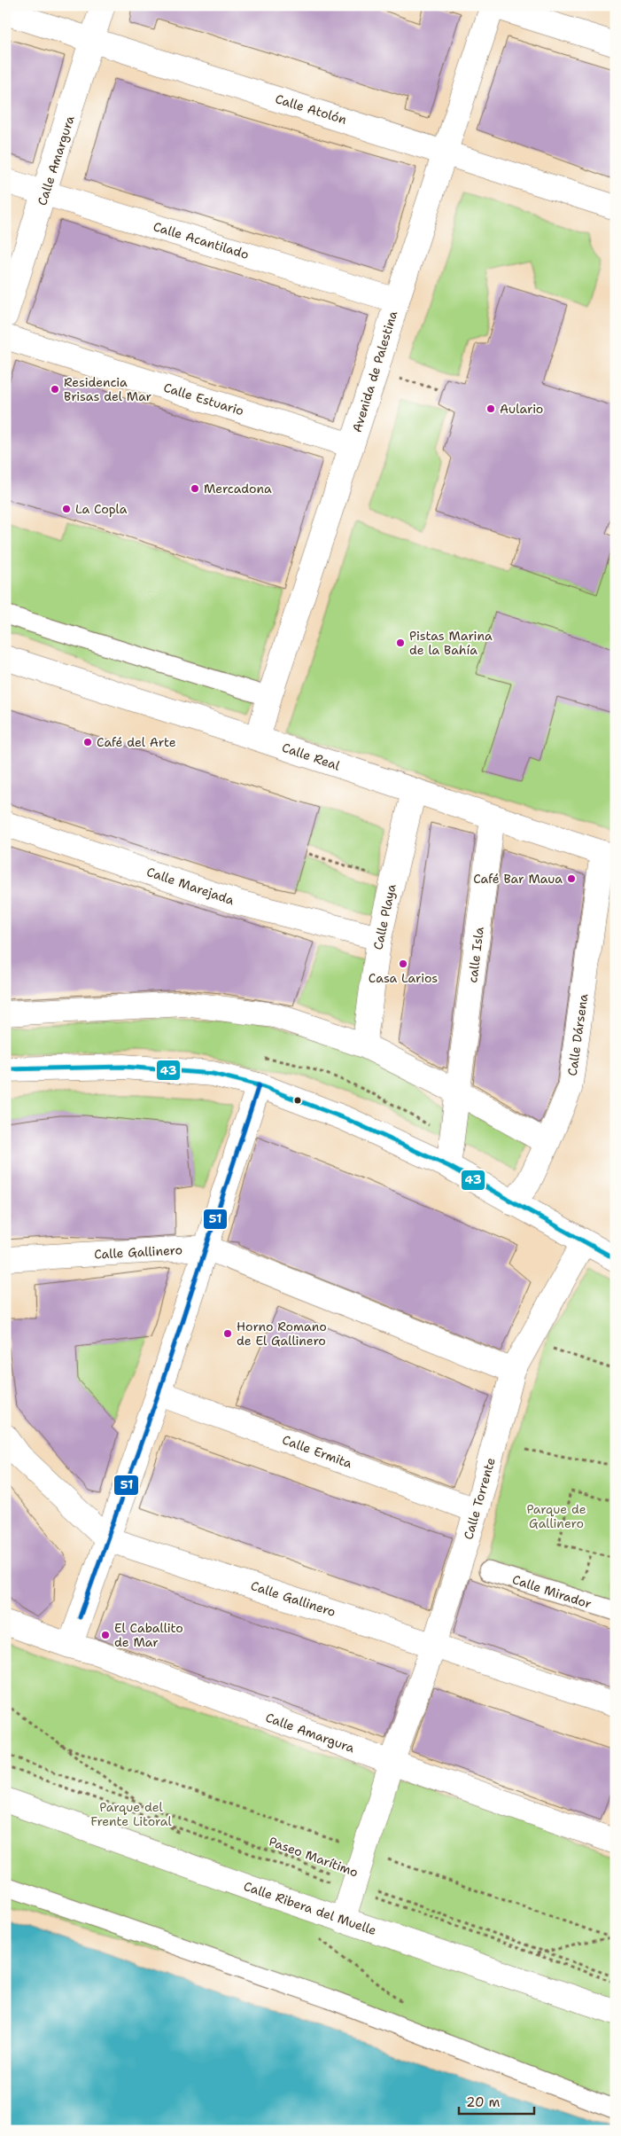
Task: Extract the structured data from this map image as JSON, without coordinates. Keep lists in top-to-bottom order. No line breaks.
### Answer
{"streets":{"street":["Calle Atolón","Calle Amargura","Calle Acantilado","Avenida de Palestina","Calle Estuario","Calle Real","Calle Marejada","Calle Playa","calle Isla","Calle Dársena","Calle Gallinero","Calle Ermita","Calle Torrente","Calle Mirador","Calle Ribera del Muelle"],"path":["Paseo Marítimo"]},"crossings":[["Calle Atolón","Calle Amargura"],["Calle Atolón","Avenida de Palestina"],["Calle Amargura","Calle Acantilado"],["Calle Amargura","Calle Torrente"],["Calle Acantilado","Avenida de Palestina"],["Avenida de Palestina","Calle Estuario"],["Avenida de Palestina","Calle Real"],["Calle Real","Calle Playa"],["Calle Real","calle Isla"],["Calle Real","Calle Dársena"],["Calle Marejada","Calle Playa"],["Calle Gallinero","Calle Torrente"],["Calle Ermita","Calle Torrente"],["Calle Torrente","Paseo Marítimo"],["Calle Torrente","Calle Ribera del Muelle"]],"parks":["Parque de Gallinero","Parque del Frente Litoral"],"places":["Residencia Brisas del Mar","Aulario","Mercadona","La Copla","Pistas Marina de la Bahía","Café del Arte","Café Bar Maua","Casa Larios","Horno Romano de El Gallinero","El Caballito de Mar"],"lines":["transit line 43","transit line 51"],"scale_bar":"20 m"}
